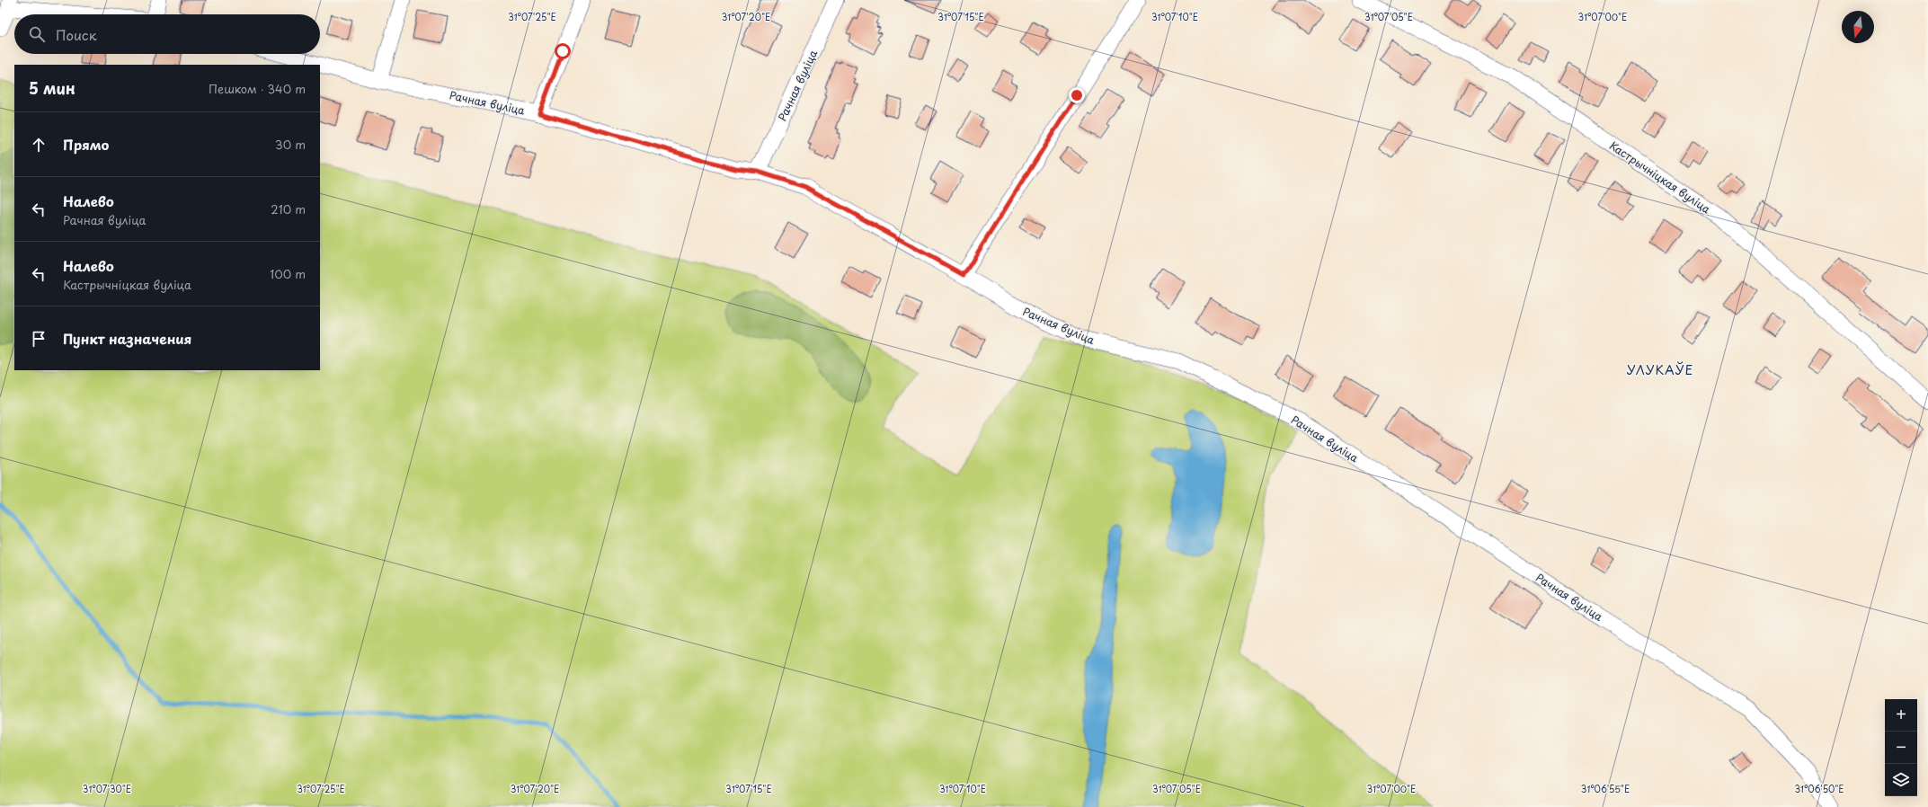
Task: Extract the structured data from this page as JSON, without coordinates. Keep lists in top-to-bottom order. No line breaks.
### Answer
{"streets":{"street":["Рачная вуліца","Кастрычніцкая вуліца"]},"districts":["УЛУКАЎЕ"],"north":"bottom","page":{"search":"Поиск","heading":["5 мин","Пешком · 340 m"],"list":[["Прямо","30 m"],["Налево","Рачная вуліца","210 m"],["Налево","Кастрычніцкая вуліца","100 m"],"Пункт назначения"],"map_buttons":["+","−"]},"coordinates":["31°07'25\"E","31°07'20\"E","31°07'15\"E","31°07'10\"E","31°07'05\"E","31°07'00\"E","31°07'30\"E","31°06'55\"E","31°06'50\"E"]}
